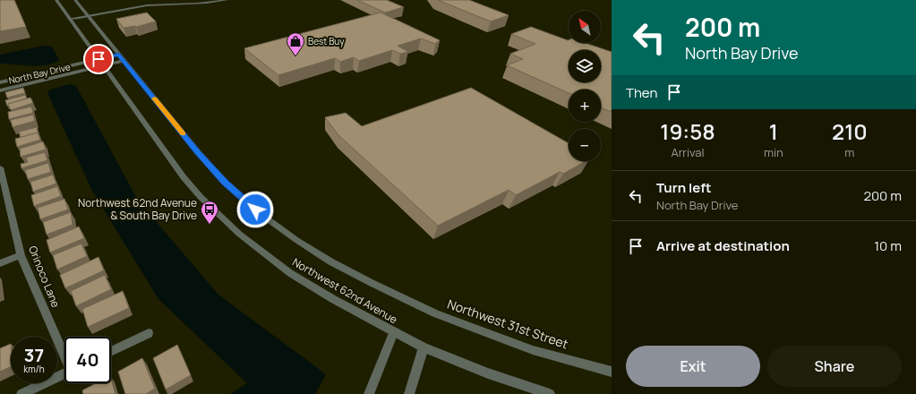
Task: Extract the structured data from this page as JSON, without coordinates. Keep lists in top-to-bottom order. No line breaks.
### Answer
{"streets":{"street":["North Bay Drive","Orinoco Lane","Northwest 62nd Avenue","Northwest 31st Street"]},"crossings":[["North Bay Drive","Northwest 62nd Avenue"],["Northwest 62nd Avenue","Northwest 31st Street"]],"places":{"shop":["Best Buy"],"bus stop":["Northwest 62nd Avenue & South Bay Drive"]},"north":"top left","page":{"turn":["200 m","North Bay Drive"],"map_buttons":["+","−"],"then":"Then","eta":["19:58","Arrival","1","min","210","m"],"list":[{"name":"Turn left","note":"North Bay Drive","value":"200 m"},{"name":"Arrive at destination","value":"10 m"}],"speed":"37 km/h","limit":"40","buttons":["Exit","Share"]}}
